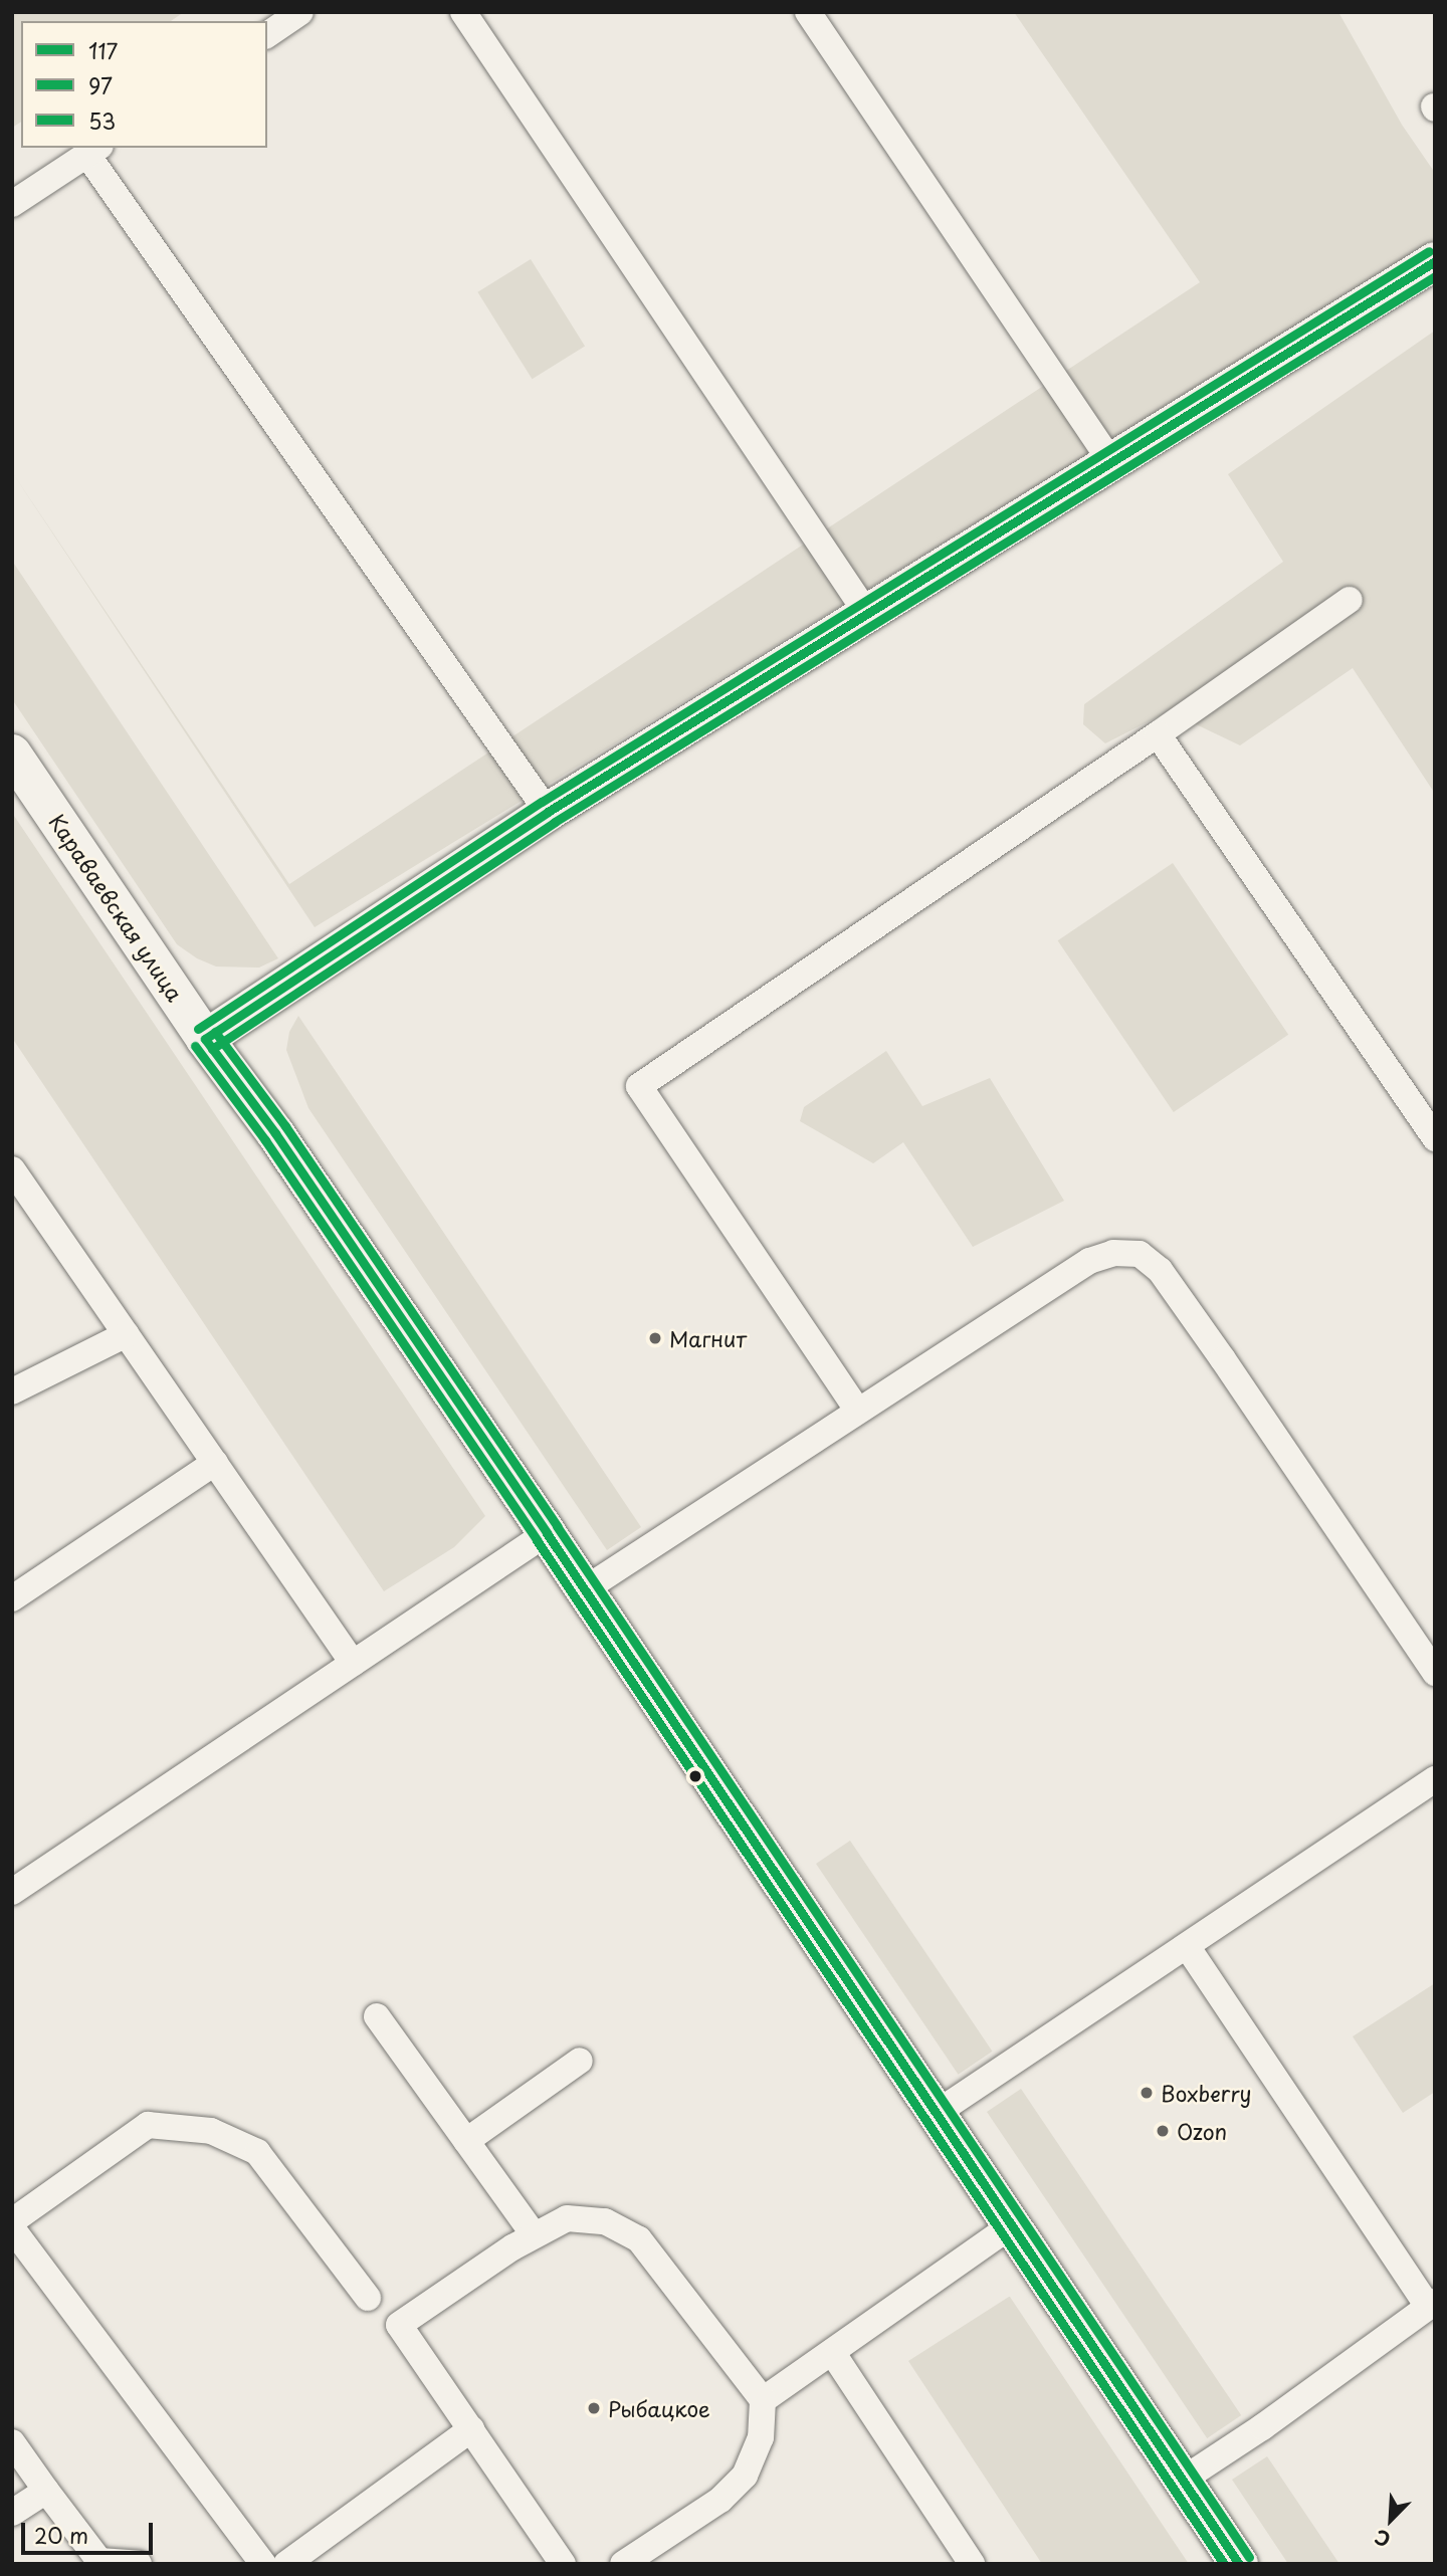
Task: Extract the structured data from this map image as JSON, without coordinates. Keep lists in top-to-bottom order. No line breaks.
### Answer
{"streets":{"street":["Караваевская улица"]},"places":["Магнит","Boxberry","Ozon","Рыбацкое"],"lines":["transit line 53","transit line 117","transit line 97"],"legend":["117","97","53"],"scale_bar":"20 m","north":"bottom left"}
